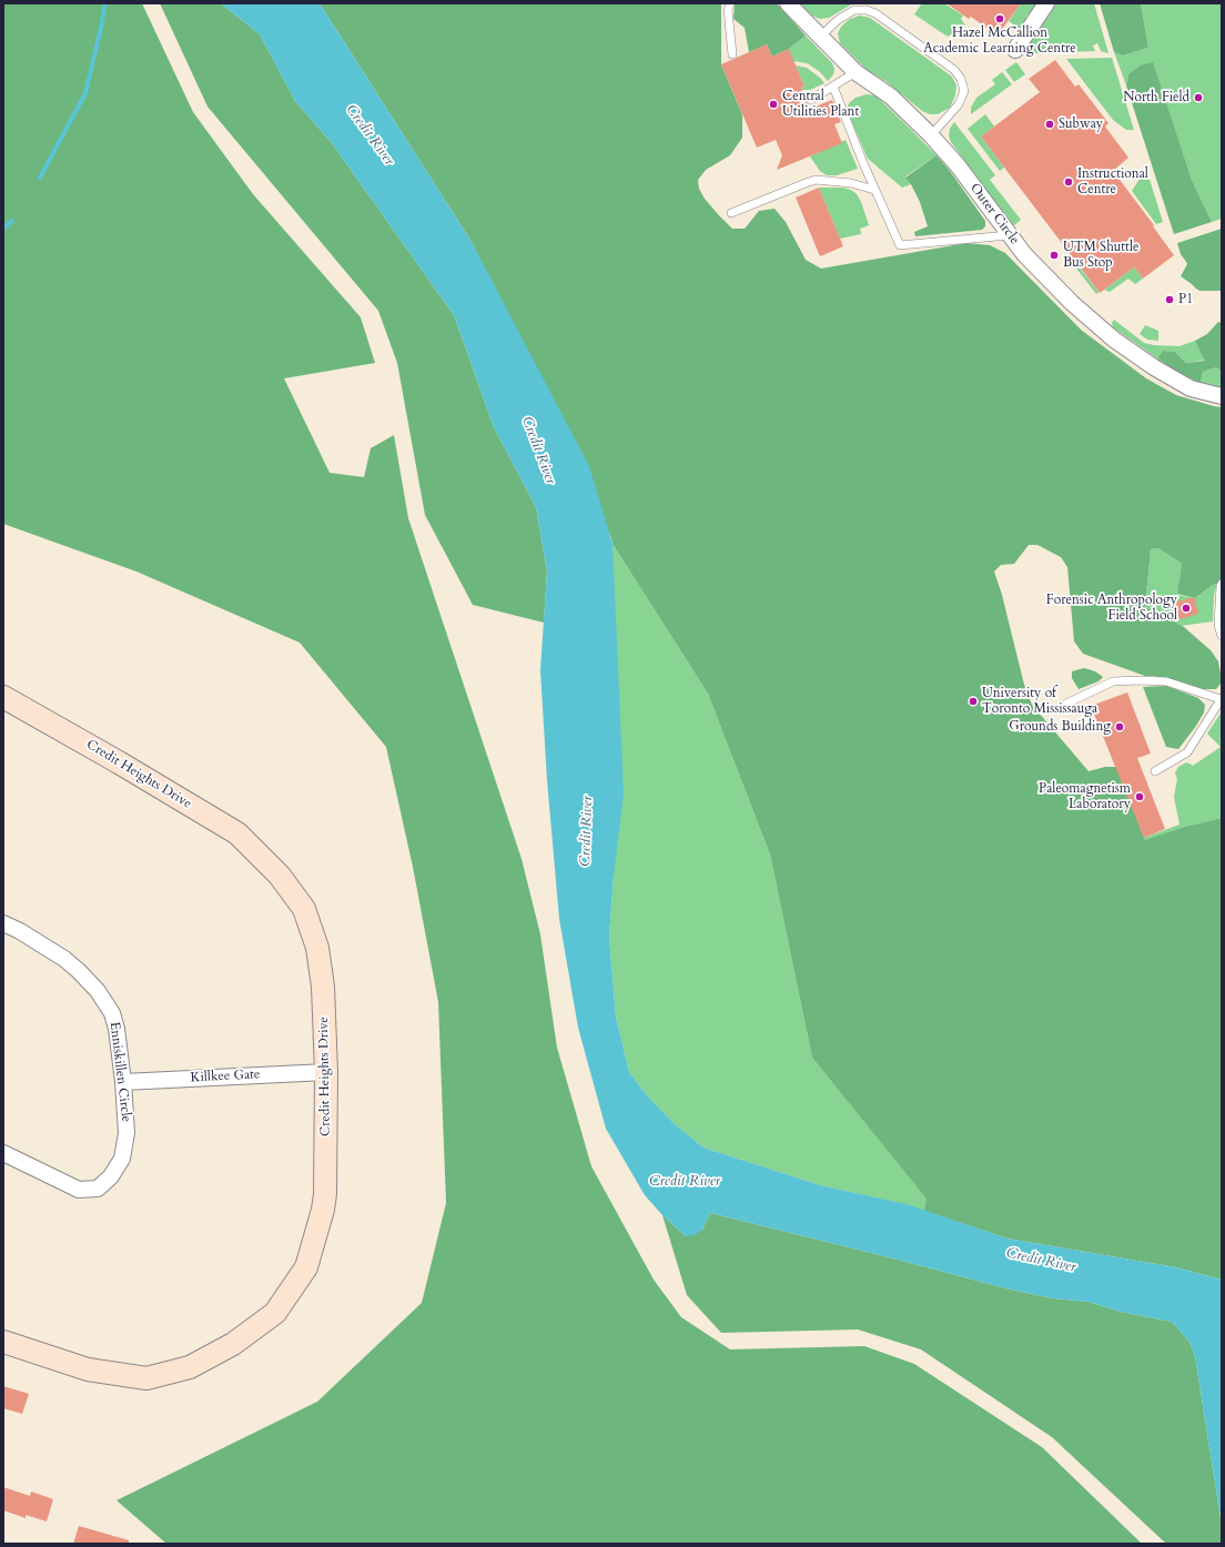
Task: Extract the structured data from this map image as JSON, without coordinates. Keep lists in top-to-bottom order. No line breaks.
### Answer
{"streets":{"street":["Outer Circle","Credit Heights Drive","Enniskillen Circle","Killkee Gate"]},"crossings":[["Credit Heights Drive","Killkee Gate"],["Enniskillen Circle","Killkee Gate"]],"water":["Credit River"],"places":["Hazel McCallion Academic Learning Centre","North Field","Central Utilities Plant","Subway","Instructional Centre","UTM Shuttle Bus Stop","P1","Forensic Anthropology Field School","University of Toronto Mississauga","Grounds Building","Paleomagnetism Laboratory"]}
